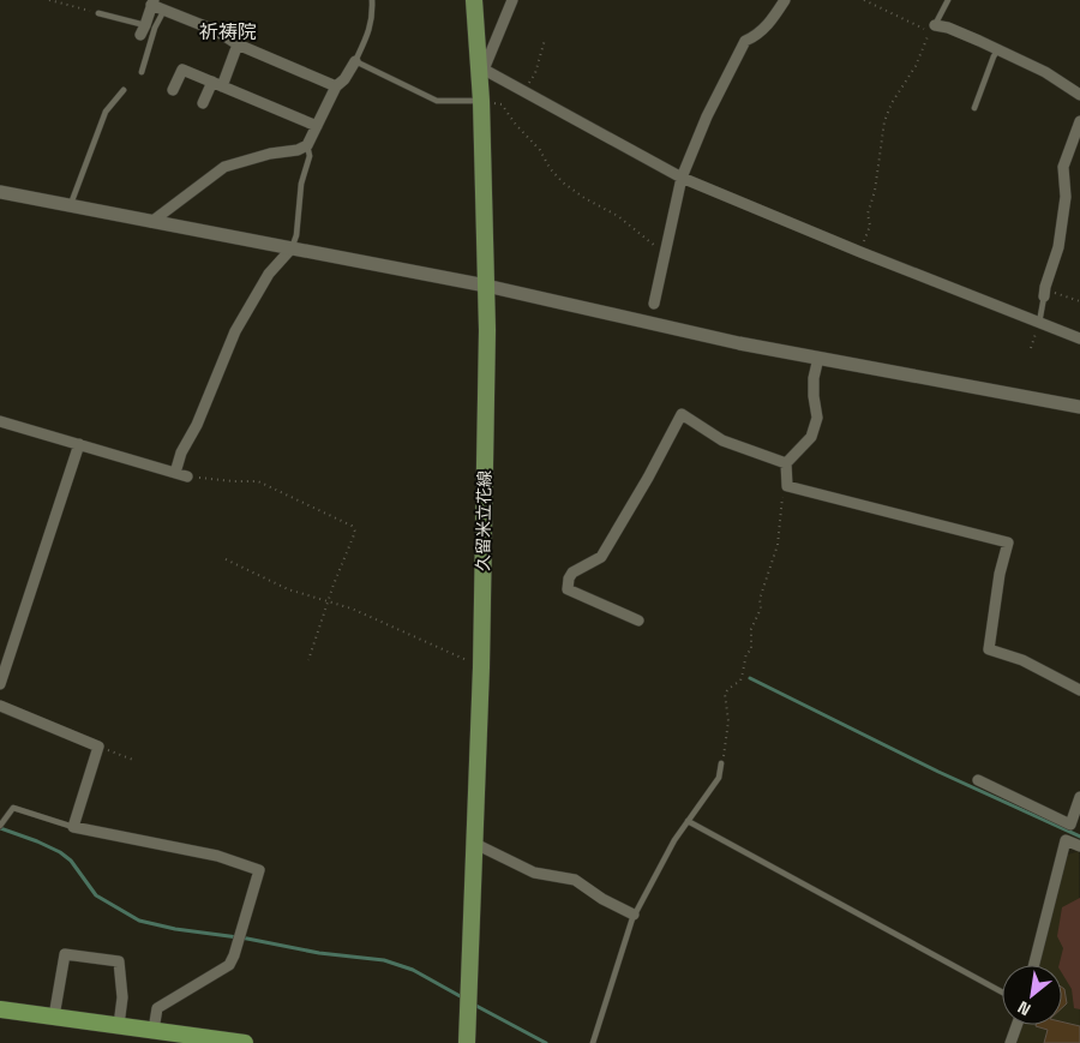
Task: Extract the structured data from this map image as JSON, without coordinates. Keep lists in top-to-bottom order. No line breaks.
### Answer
{"streets":{"main road":["久留米立花線"]},"districts":["祈祷院"],"north":"bottom left"}
